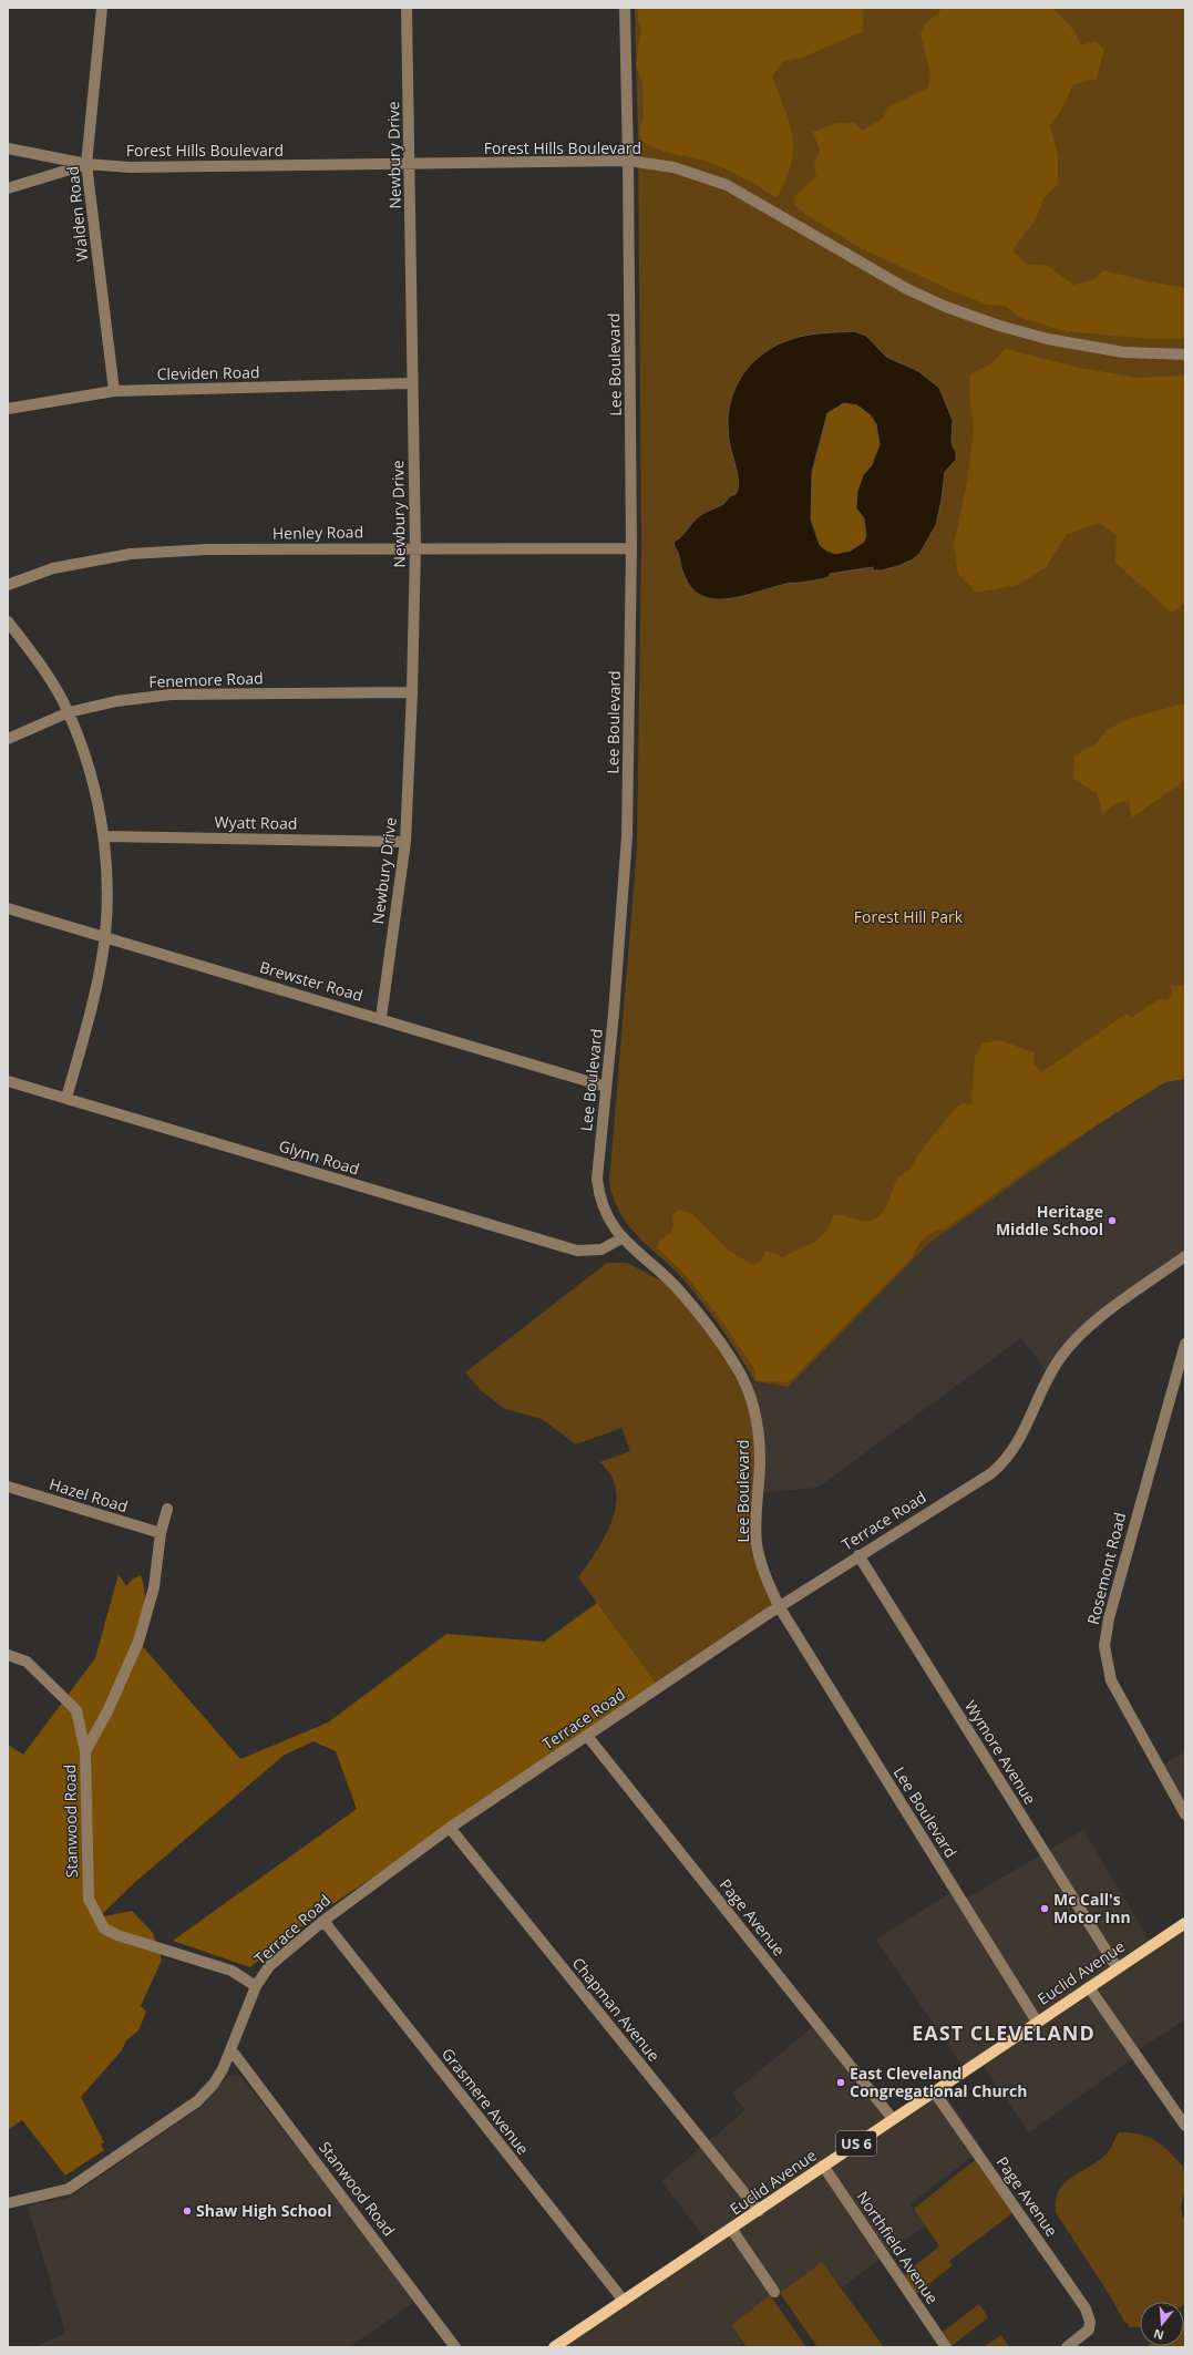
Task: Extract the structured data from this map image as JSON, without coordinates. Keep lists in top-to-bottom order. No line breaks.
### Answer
{"streets":{"main road":["Euclid Avenue","US 6"],"street":["Forest Hills Boulevard","Newbury Drive","Walden Road","Lee Boulevard","Cleviden Road","Henley Road","Fenemore Road","Wyatt Road","Brewster Road","Glynn Road","Hazel Road","Terrace Road","Rosemont Road","Wymore Avenue","Stanwood Road","Page Avenue","Chapman Avenue","Grasmere Avenue","Northfield Avenue"]},"crossings":[["Forest Hills Boulevard","Newbury Drive"],["Forest Hills Boulevard","Walden Road"],["Forest Hills Boulevard","Lee Boulevard"],["Newbury Drive","Cleviden Road"],["Newbury Drive","Henley Road"],["Newbury Drive","Fenemore Road"],["Newbury Drive","Wyatt Road"],["Newbury Drive","Brewster Road"],["Walden Road","Cleviden Road"],["Lee Boulevard","Henley Road"],["Lee Boulevard","Brewster Road"],["Lee Boulevard","Glynn Road"],["Lee Boulevard","Terrace Road"],["Lee Boulevard","Euclid Avenue"],["Hazel Road","Stanwood Road"],["Terrace Road","Wymore Avenue"],["Terrace Road","Stanwood Road"],["Terrace Road","Page Avenue"],["Terrace Road","Chapman Avenue"],["Terrace Road","Grasmere Avenue"],["Wymore Avenue","Euclid Avenue"],["Page Avenue","Euclid Avenue"],["Euclid Avenue","Chapman Avenue"],["Euclid Avenue","Grasmere Avenue"],["Euclid Avenue","Northfield Avenue"]],"districts":["EAST CLEVELAND"],"parks":["Forest Hill Park"],"places":["Heritage Middle School","Mc Call's Motor Inn","East Cleveland Congregational Church","Shaw High School"],"north":"bottom"}
